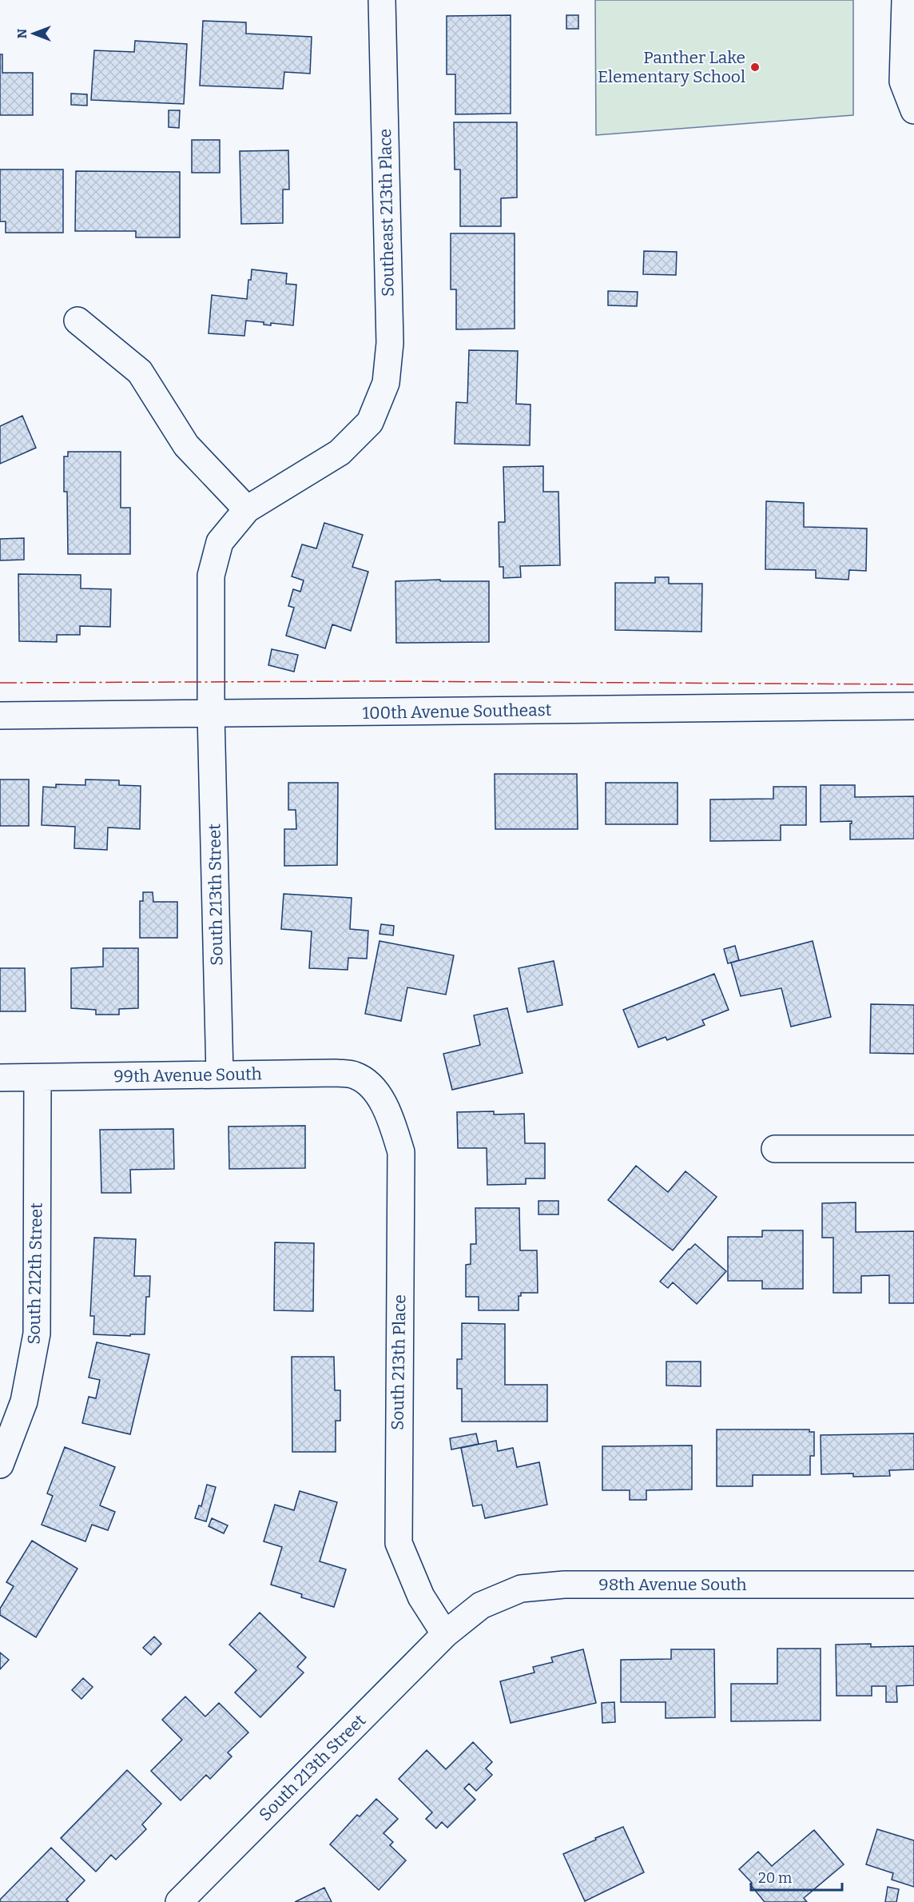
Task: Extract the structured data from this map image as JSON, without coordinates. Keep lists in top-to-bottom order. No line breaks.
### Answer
{"streets":{"street":["Southeast 213th Place","100th Avenue Southeast","South 213th Street","99th Avenue South","South 212th Street","South 213th Place","98th Avenue South"]},"crossings":[["Southeast 213th Place","South 213th Street"],["100th Avenue Southeast","South 213th Street"],["South 213th Street","99th Avenue South"],["South 213th Street","South 213th Place"],["South 213th Street","98th Avenue South"],["99th Avenue South","South 212th Street"],["99th Avenue South","South 213th Place"],["South 213th Place","98th Avenue South"]],"places":["Panther Lake Elementary School"],"scale_bar":"20 m","north":"left"}
